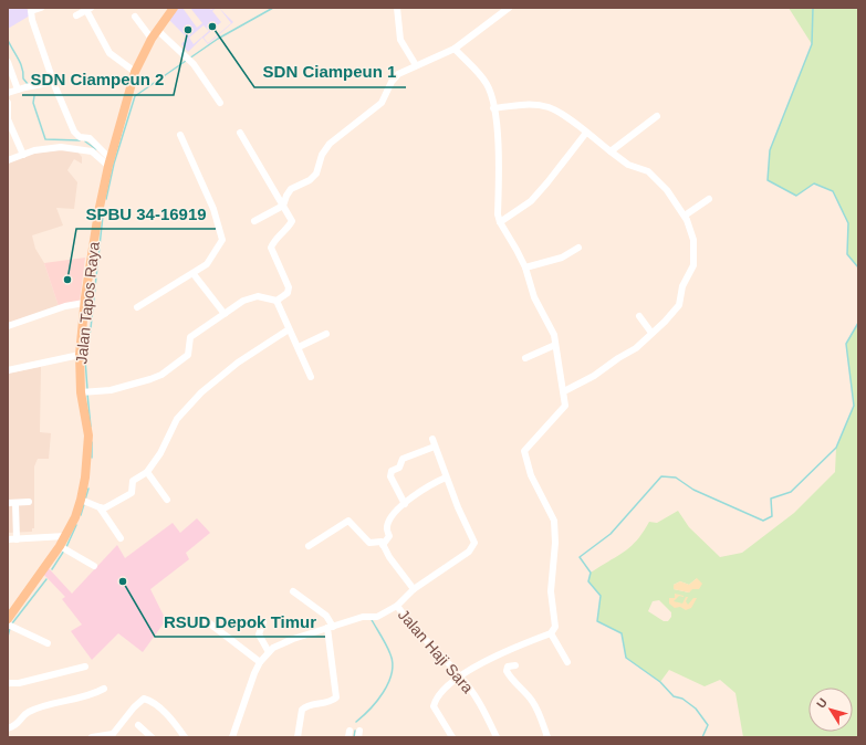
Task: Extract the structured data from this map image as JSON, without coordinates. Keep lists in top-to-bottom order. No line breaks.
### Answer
{"streets":{"main road":["Jalan Tapos Raya"],"street":["Jalan Haji Sara"]},"places":["SDN Ciampeun 1","SDN Ciampeun 2","SPBU 34-16919","RSUD Depok Timur"],"north":"top left"}
